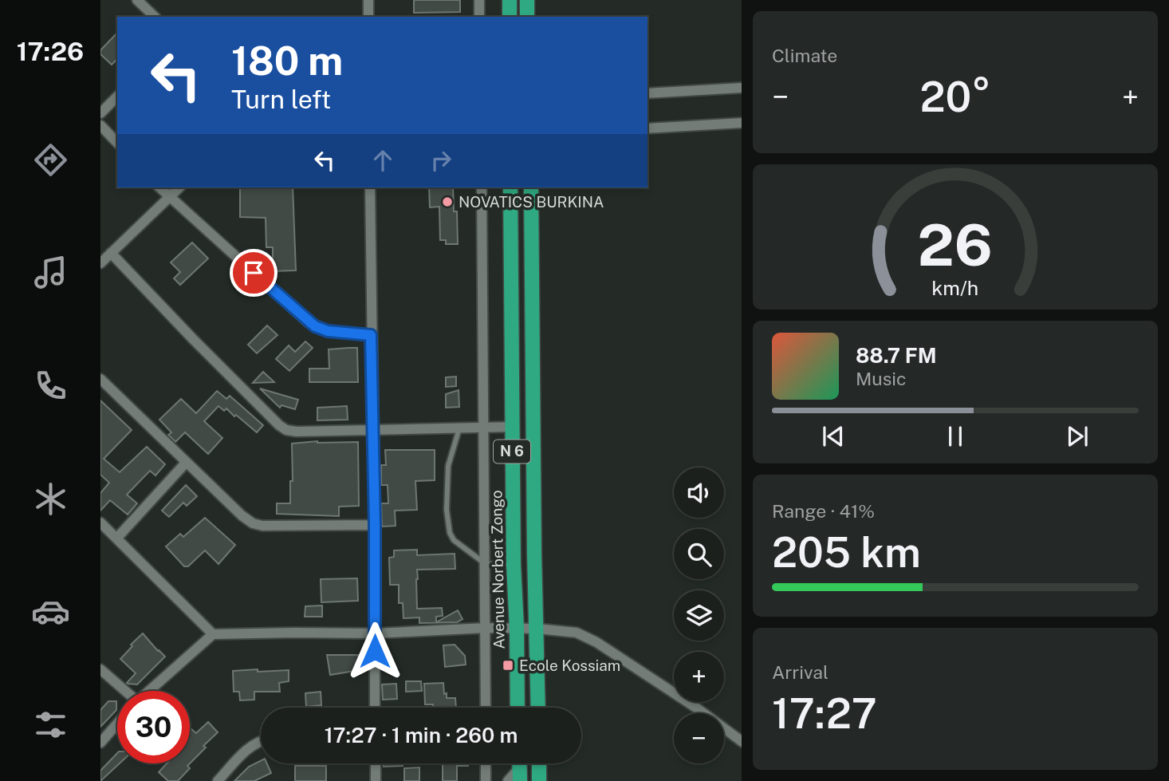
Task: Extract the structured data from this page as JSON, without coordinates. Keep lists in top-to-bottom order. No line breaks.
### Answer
{"streets":{"main road":["N 6","Avenue Norbert Zongo"]},"places":{"other":["NOVATICS BURKINA"],"transit":["Ecole Kossiam"]},"page":{"tabs":"17:26","tile":["Climate",["Range · 41%","205 km"],["Arrival","17:27"]],"turn":["180 m","Turn left"],"heat":["−","20°","+"],"song":["88.7 FM","Music"],"map_buttons":["+","−"],"limit":"30","trip":"17:27 · 1 min · 260 m","gauge":["26","km/h"]}}
